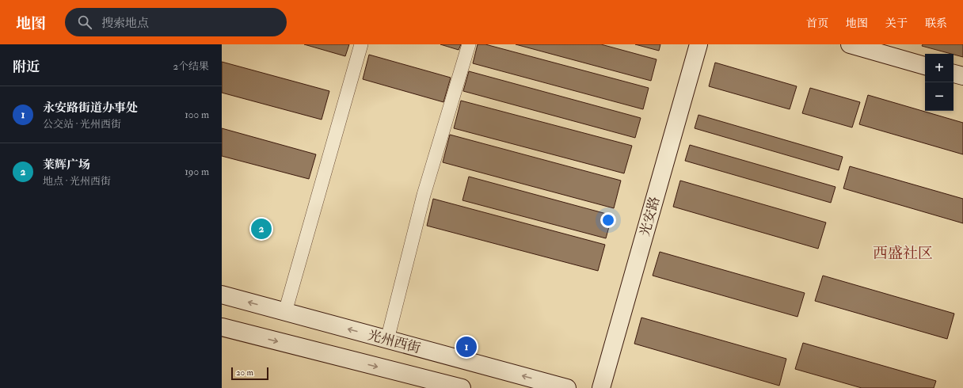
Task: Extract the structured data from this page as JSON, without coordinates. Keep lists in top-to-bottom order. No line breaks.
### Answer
{"streets":{"main road":["光安路","光州西街"]},"districts":["西盛社区"],"scale_bar":"20 m","page":{"header":"地图","search":"搜索地点","nav":["首页","地图","关于","联系"],"heading":["附近","2个结果"],"map_buttons":["+","−"],"list":[{"mark":"1","name":"永安路街道办事处","note":"公交站 · 光州西街","value":"100 m"},{"mark":"2","name":"莱辉广场","note":"地点 · 光州西街","value":"190 m"}],"pins":["2","1"],"scale":"20 m"}}
